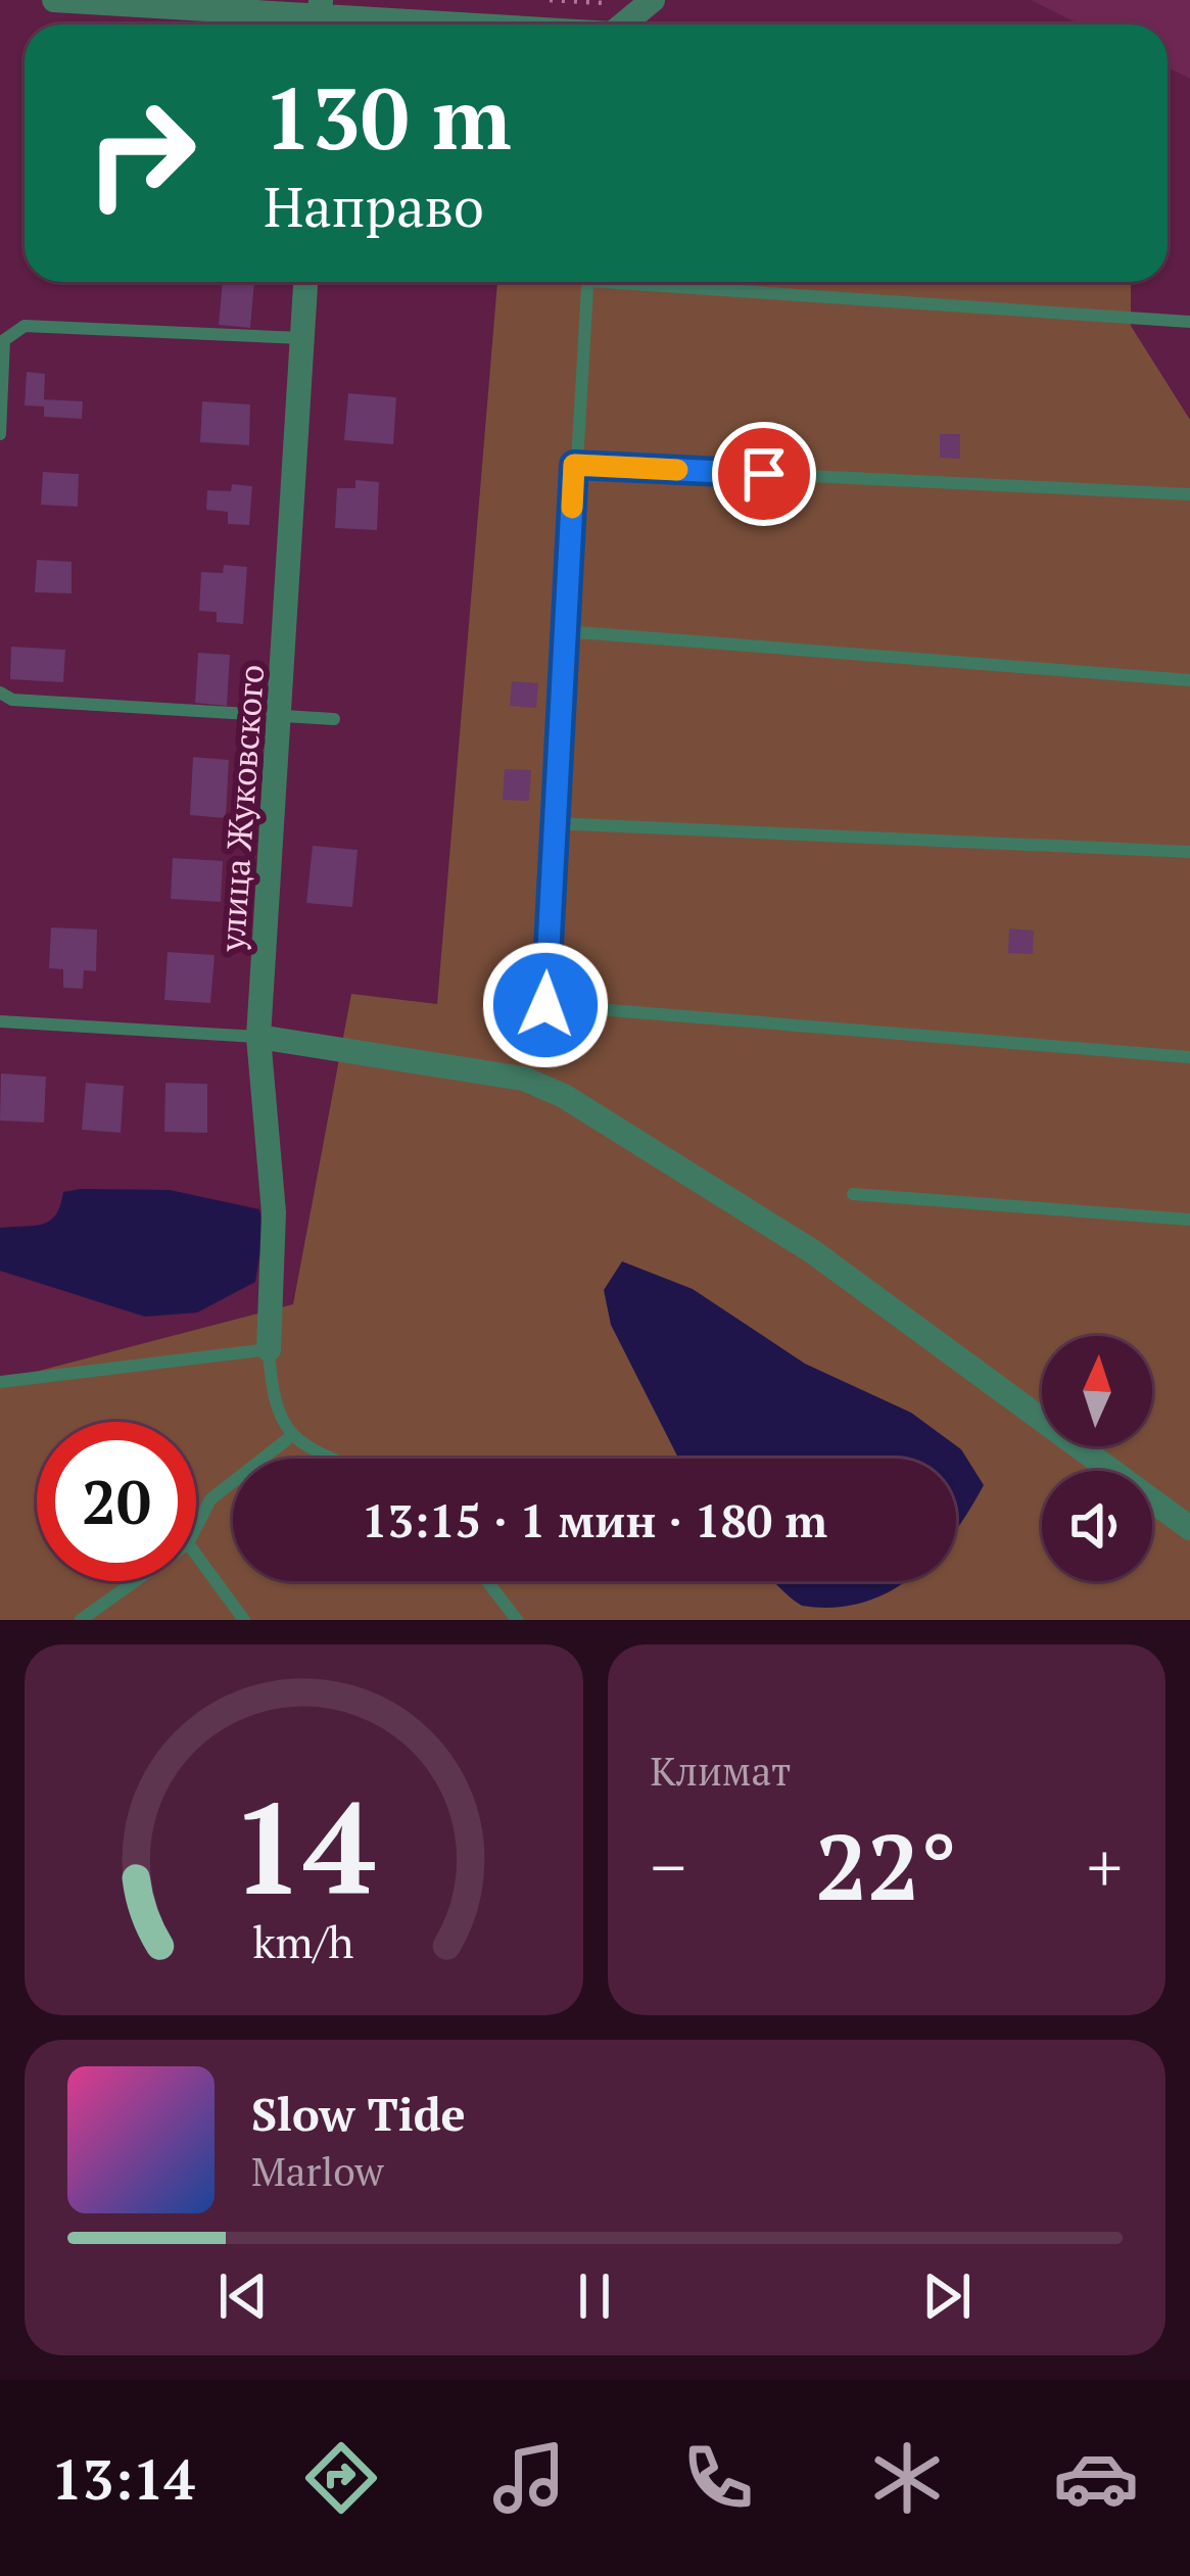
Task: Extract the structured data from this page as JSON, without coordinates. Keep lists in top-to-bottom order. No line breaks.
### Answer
{"streets":{"street":["улица Жуковского"]},"north":"top","page":{"turn":["130 m","Направо"],"limit":"20","trip":"13:15 · 1 мин · 180 m","tile":"Климат","heat":["−","22°","+"],"song":["Slow Tide","Marlow"],"tabs":"13:14","gauge":["14","km/h"]}}
